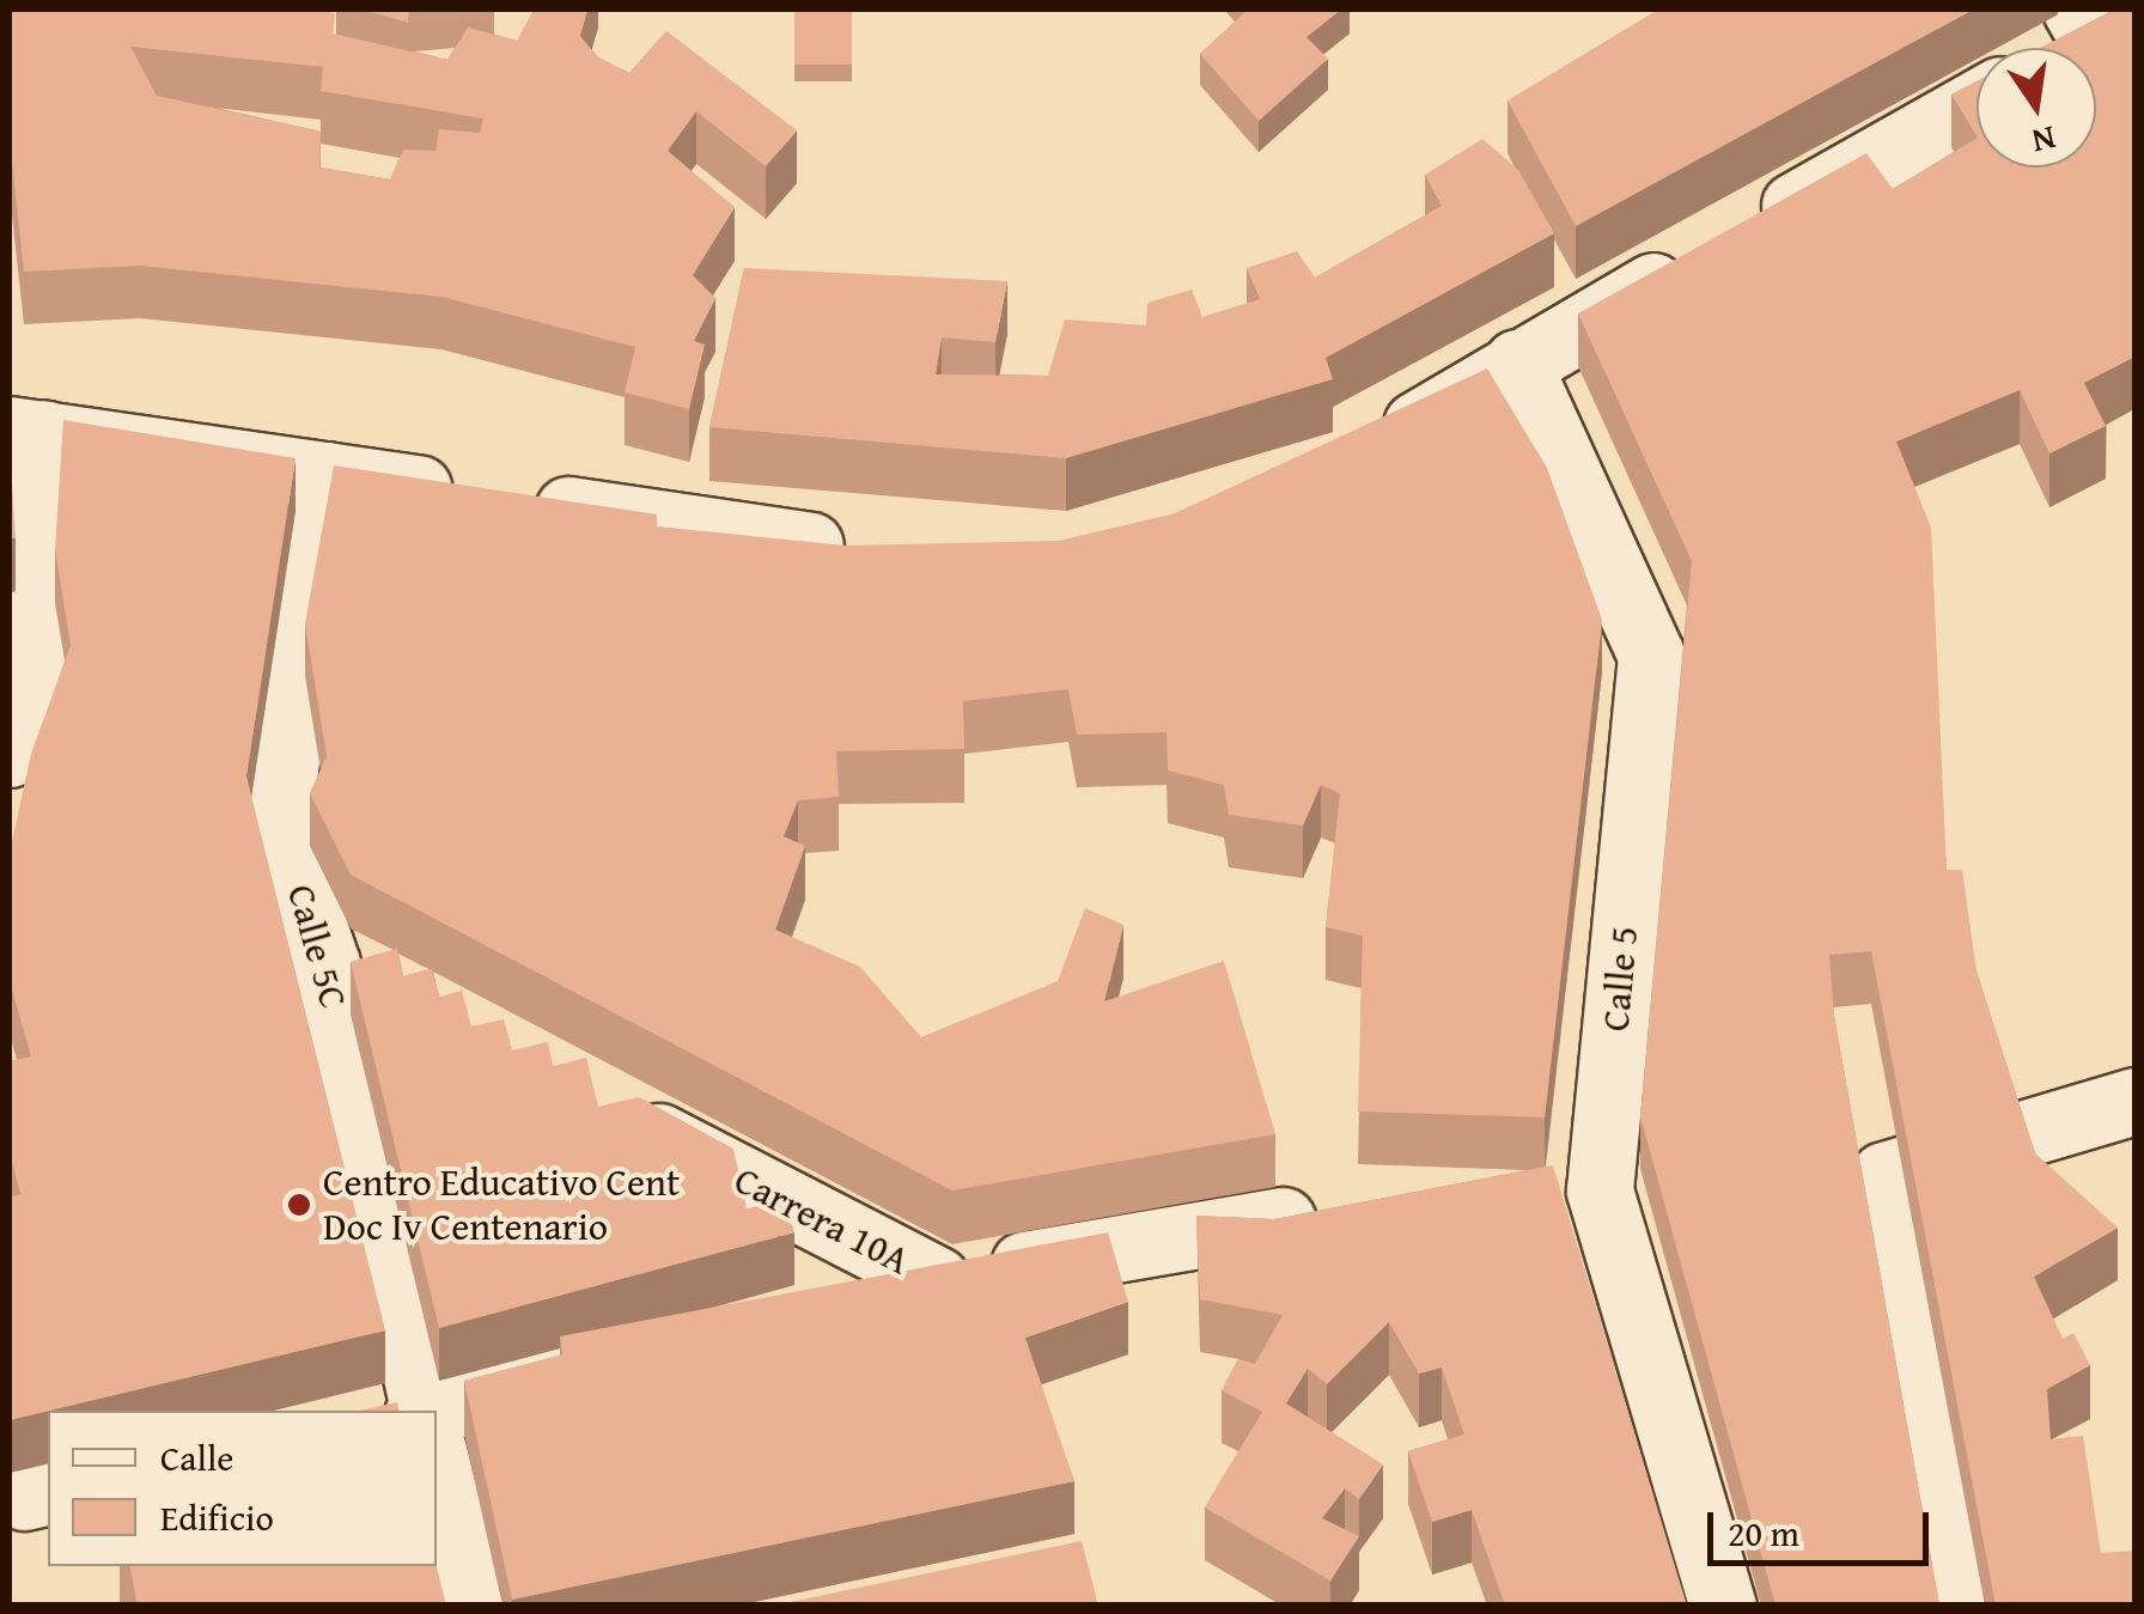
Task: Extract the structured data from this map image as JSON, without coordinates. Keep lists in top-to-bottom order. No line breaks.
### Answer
{"streets":{"street":["Calle 5C","Calle 5","Carrera 10A"]},"places":["Centro Educativo Cent Doc Iv Centenario"],"legend":["Calle","Edificio"],"scale_bar":"20 m","north":"bottom"}
